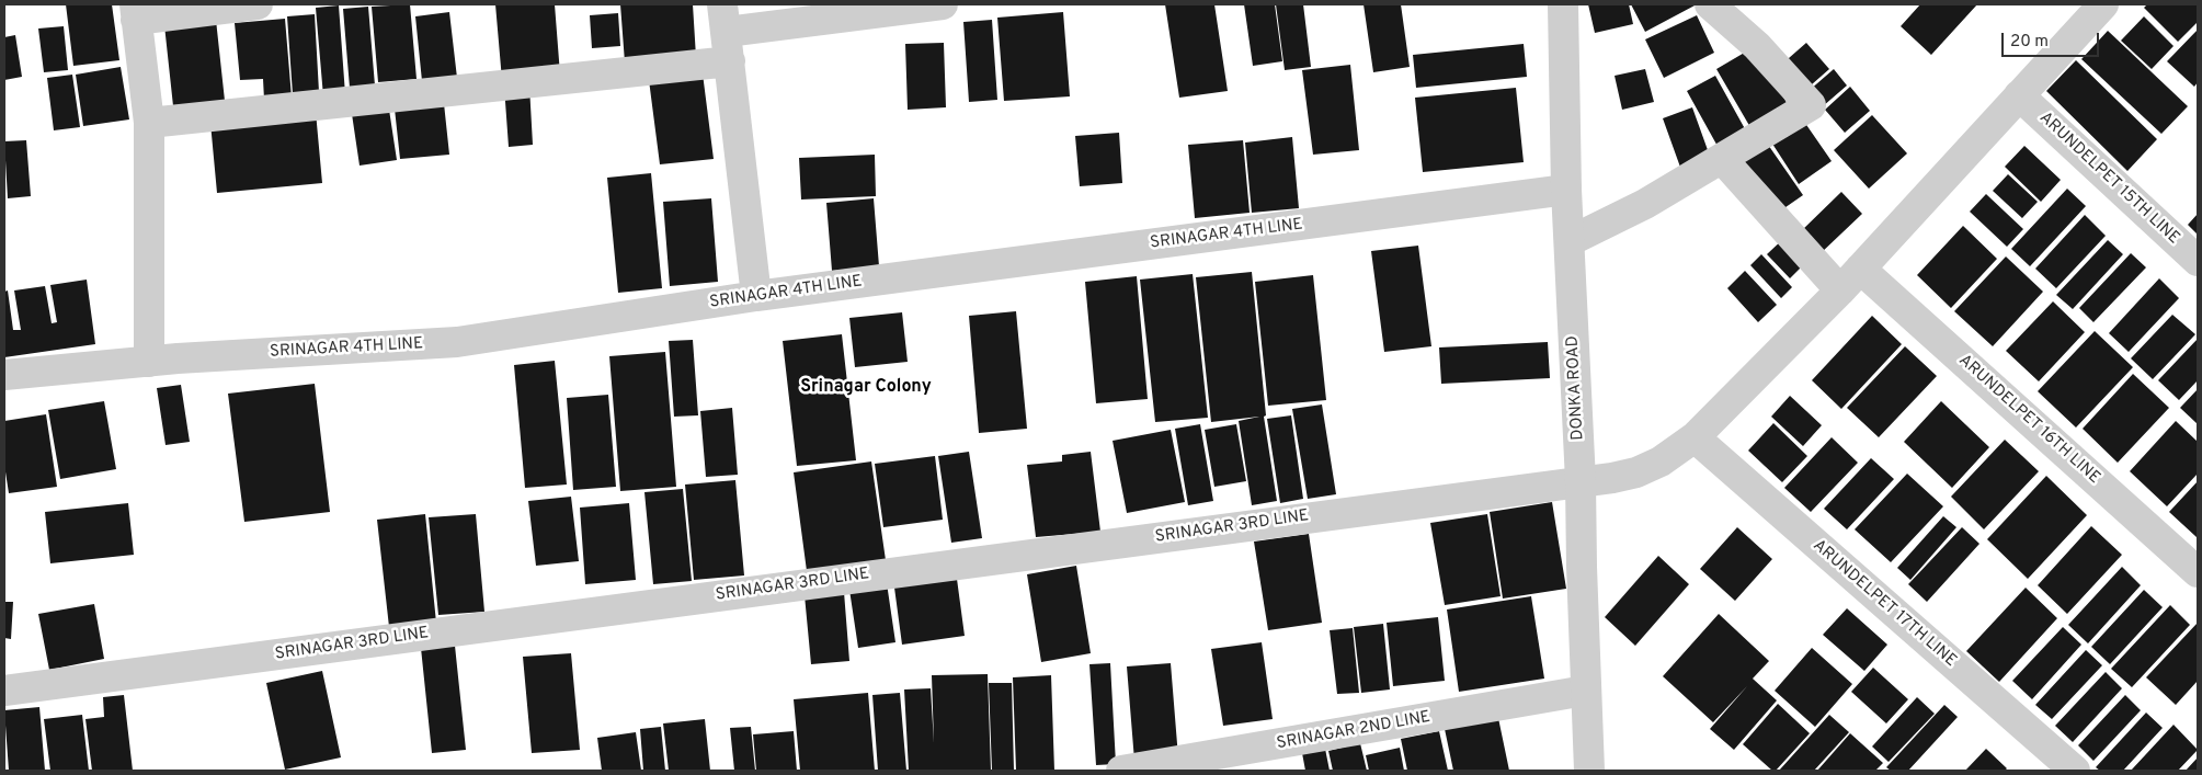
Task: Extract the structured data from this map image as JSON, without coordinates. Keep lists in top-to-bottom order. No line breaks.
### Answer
{"streets":{"street":["ARUNDELPET 15TH LINE","SRINAGAR 4TH LINE","DONKA ROAD","ARUNDELPET 16TH LINE","SRINAGAR 3RD LINE","ARUNDELPET 17TH LINE","SRINAGAR 2ND LINE"]},"crossings":[["ARUNDELPET 15TH LINE","SRINAGAR 3RD LINE"],["SRINAGAR 4TH LINE","DONKA ROAD"],["DONKA ROAD","SRINAGAR 3RD LINE"],["DONKA ROAD","SRINAGAR 2ND LINE"],["ARUNDELPET 16TH LINE","SRINAGAR 3RD LINE"],["SRINAGAR 3RD LINE","ARUNDELPET 17TH LINE"]],"districts":["Srinagar Colony"],"scale_bar":"20 m"}
